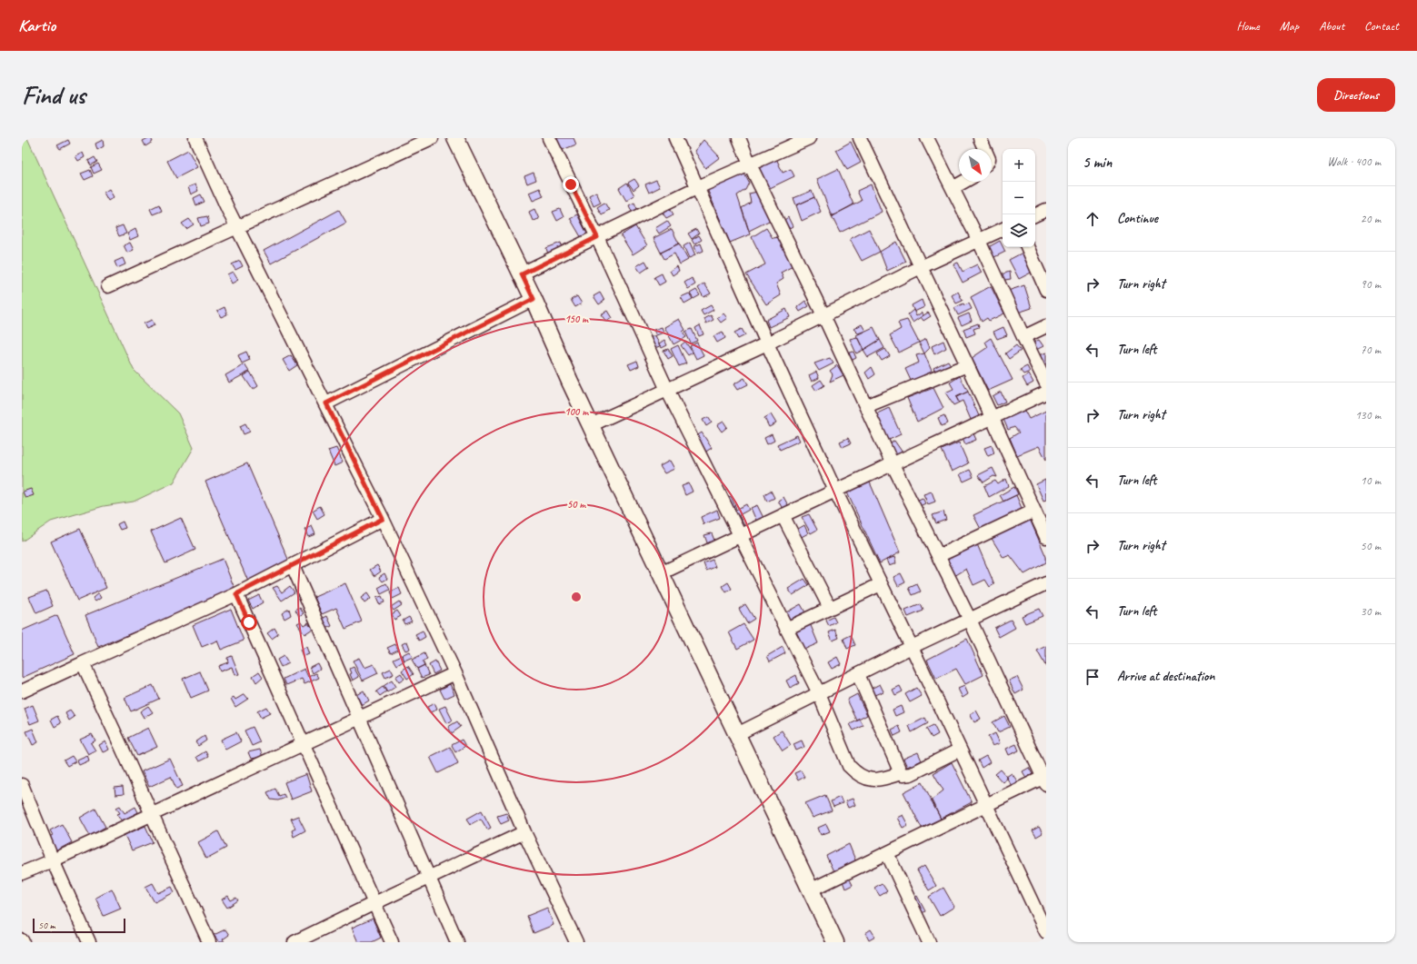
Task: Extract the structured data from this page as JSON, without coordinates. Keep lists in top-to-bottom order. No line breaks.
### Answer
{"scale_bar":"50 m","north":"bottom right","page":{"header":"Kartio","nav":["Home","Map","About","Contact"],"buttons":"Directions","title":"Find us","heading":["5 min","Walk · 400 m"],"map_buttons":["+","−"],"list":[["Continue","20 m"],["Turn right","90 m"],["Turn left","70 m"],["Turn right","130 m"],["Turn left","10 m"],["Turn right","50 m"],["Turn left","30 m"],"Arrive at destination"],"scale":"50 m"},"rings":["150 m","100 m","50 m"]}
